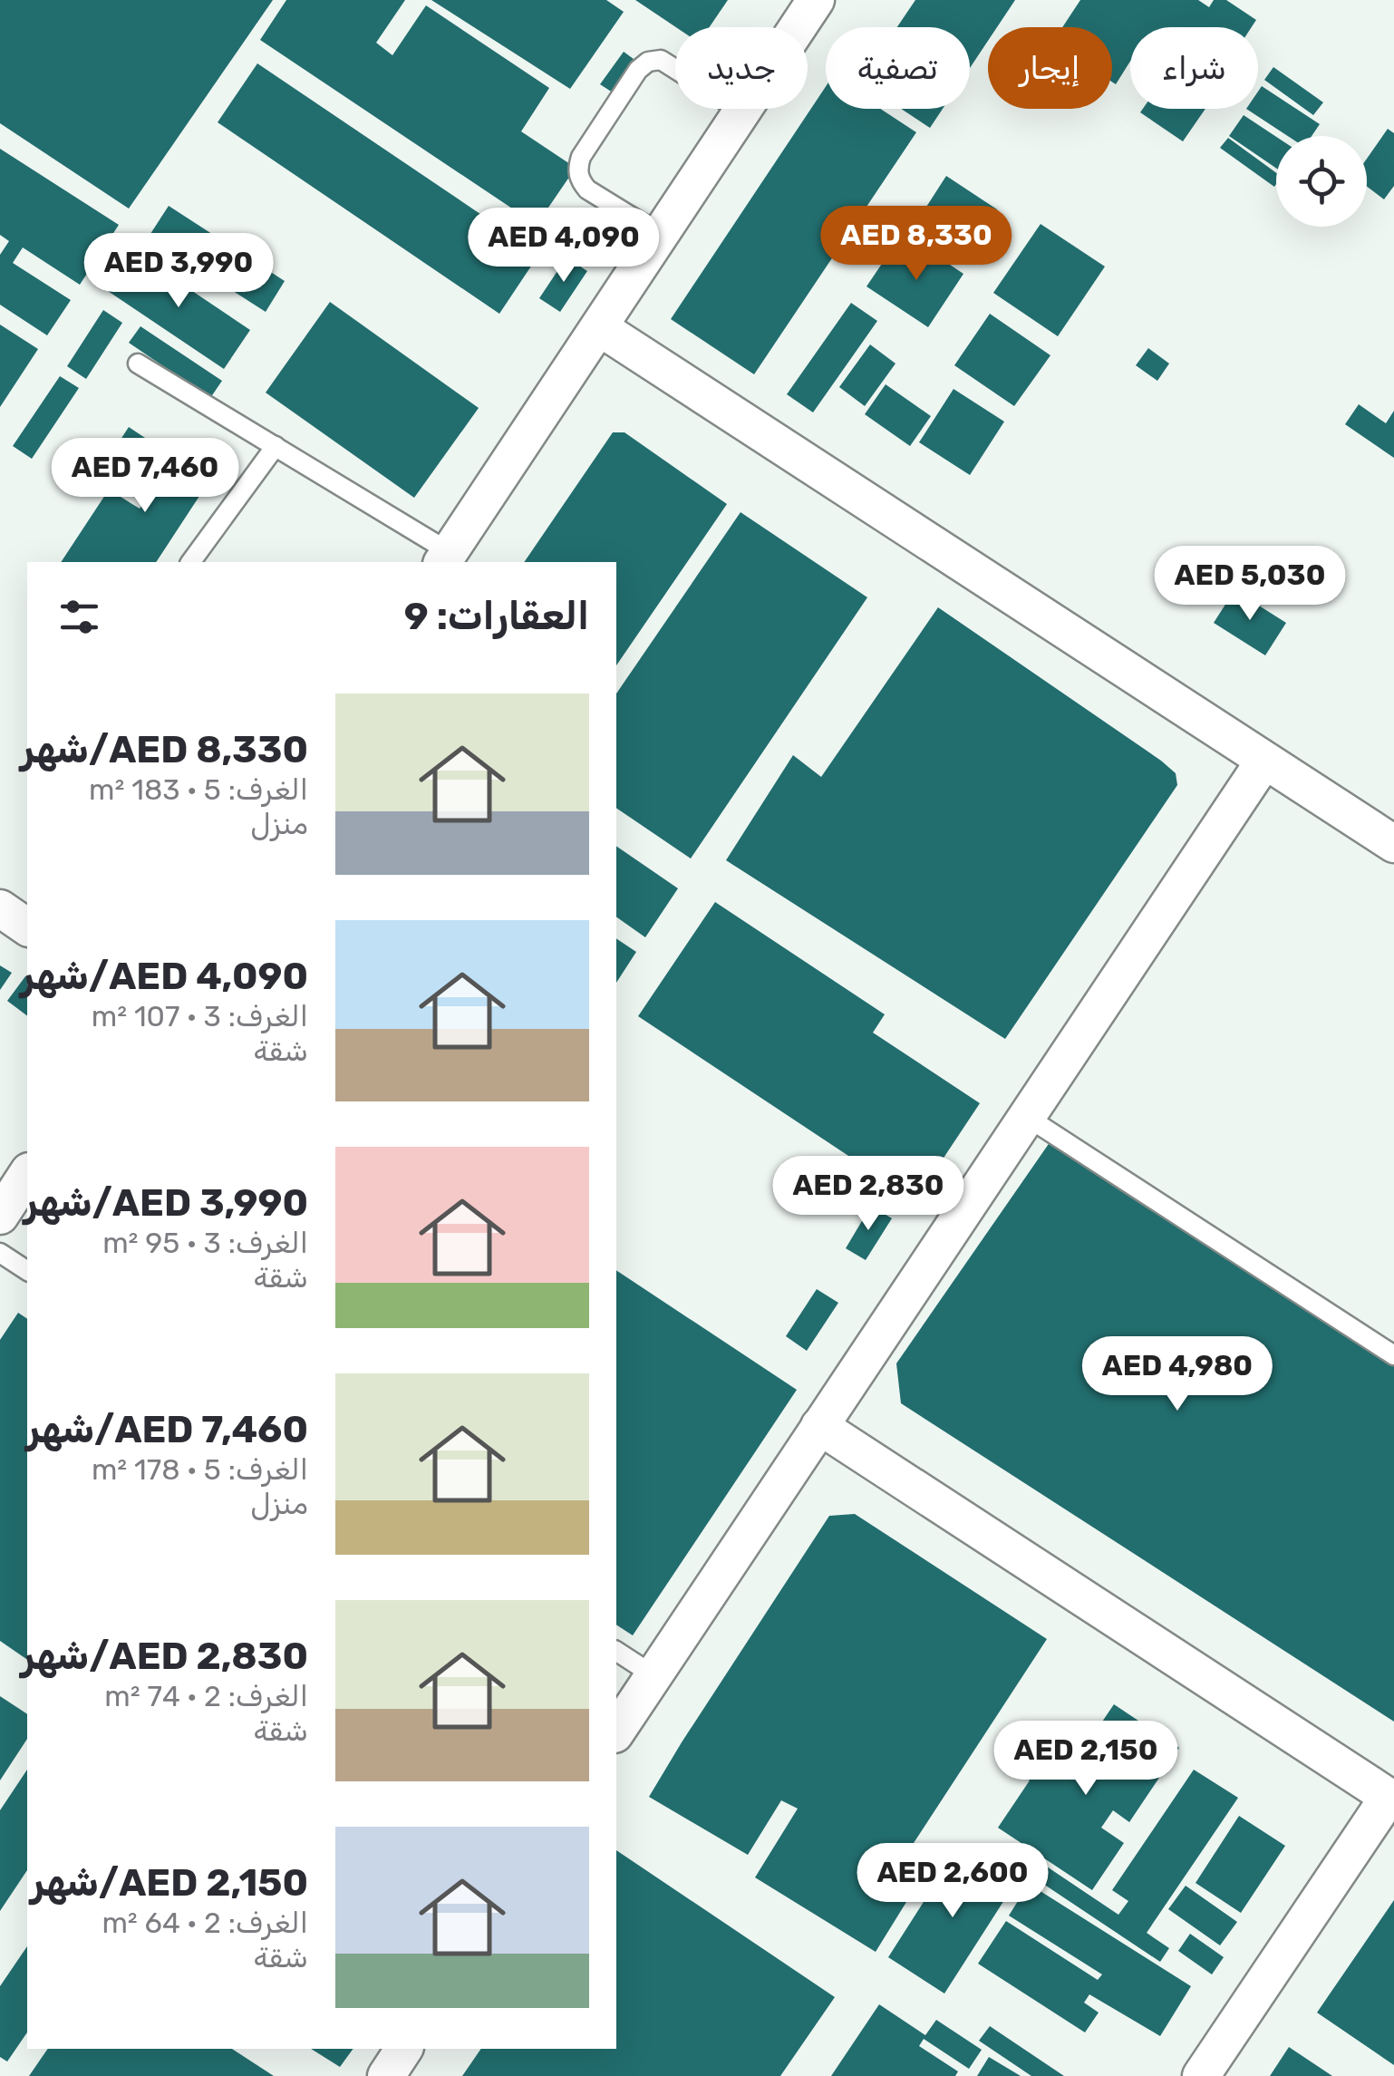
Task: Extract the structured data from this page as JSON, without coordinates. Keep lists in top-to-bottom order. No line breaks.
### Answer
{"page":{"chip":["شراء","إيجار","تصفية","جديد"],"price":["AED 8,330","AED 4,090","AED 3,990","AED 7,460","AED 5,030","AED 2,830","AED 4,980","AED 2,150","AED 2,600"],"heading":"العقارات: 9","list":[{"name":"AED 8,330/شهر","note":"الغرف: 5 · 183 m² · منزل"},{"name":"AED 4,090/شهر","note":"الغرف: 3 · 107 m² · شقة"},{"name":"AED 3,990/شهر","note":"الغرف: 3 · 95 m² · شقة"},{"name":"AED 7,460/شهر","note":"الغرف: 5 · 178 m² · منزل"},{"name":"AED 2,830/شهر","note":"الغرف: 2 · 74 m² · شقة"},{"name":"AED 2,150/شهر","note":"الغرف: 2 · 64 m² · شقة"}]}}
